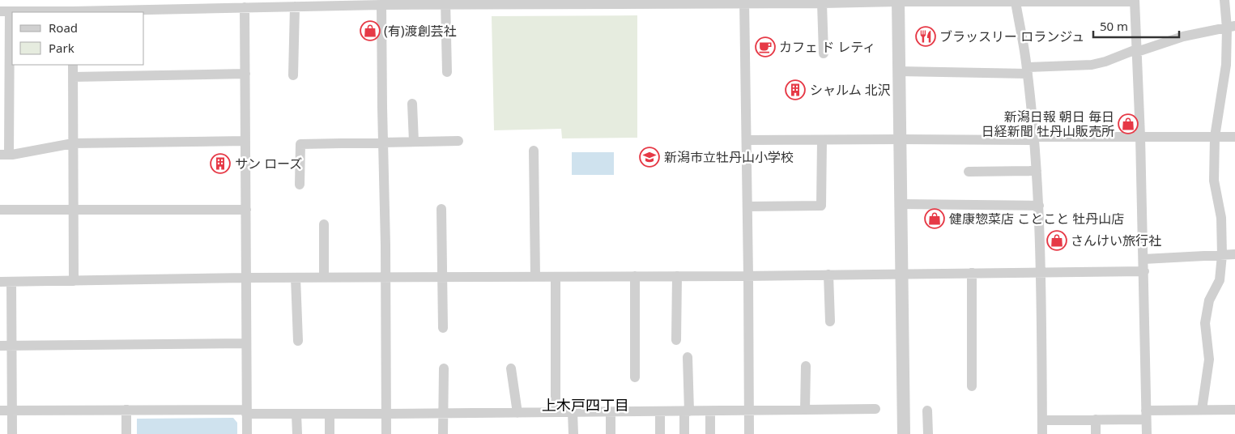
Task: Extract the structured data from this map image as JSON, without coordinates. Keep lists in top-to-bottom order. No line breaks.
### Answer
{"districts":["上木戸四丁目"],"places":{"shop":["(有)渡創芸社","新潟日報 朝日 毎日 日経新聞 牡丹山販売所","健康惣菜店 ことこと 牡丹山店","さんけい旅行社"],"restaurant":["ブラッスリー ロランジュ"],"cafe":["カフェ ド レティ"],"building":["シャルム 北沢","サン ローズ"],"school or university":["新潟市立牡丹山小学校"]},"legend":["Road","Park"],"scale_bar":"50 m"}
